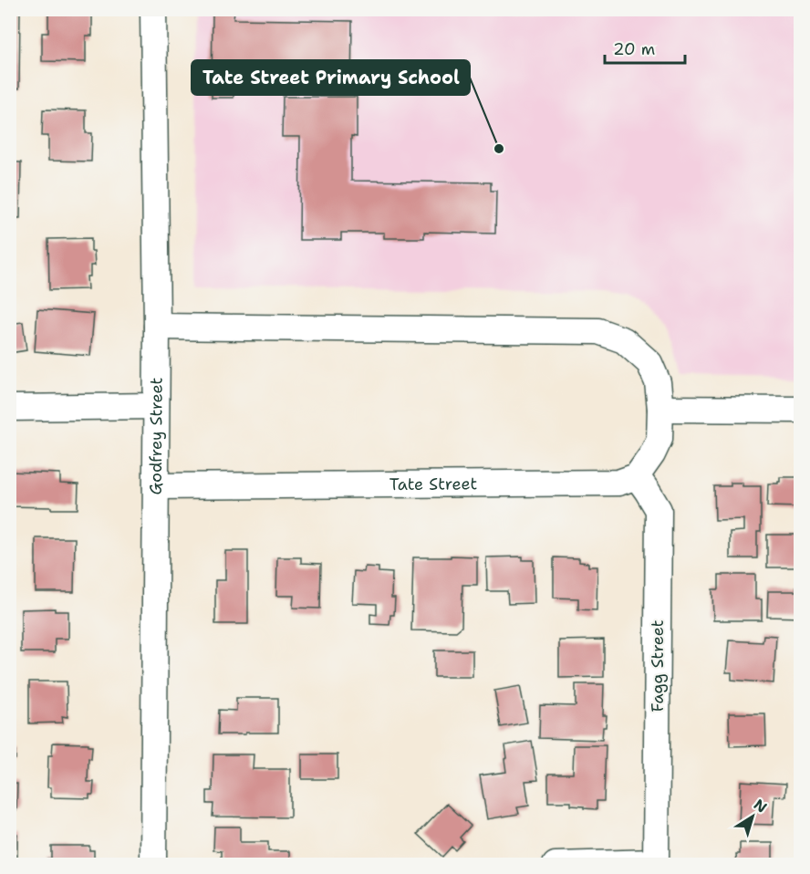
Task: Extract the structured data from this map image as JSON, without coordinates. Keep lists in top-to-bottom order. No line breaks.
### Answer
{"streets":{"street":["Godfrey Street","Tate Street","Fagg Street"]},"crossings":[["Godfrey Street","Tate Street"],["Tate Street","Fagg Street"]],"places":["Tate Street Primary School"],"scale_bar":"20 m","north":"top right"}
